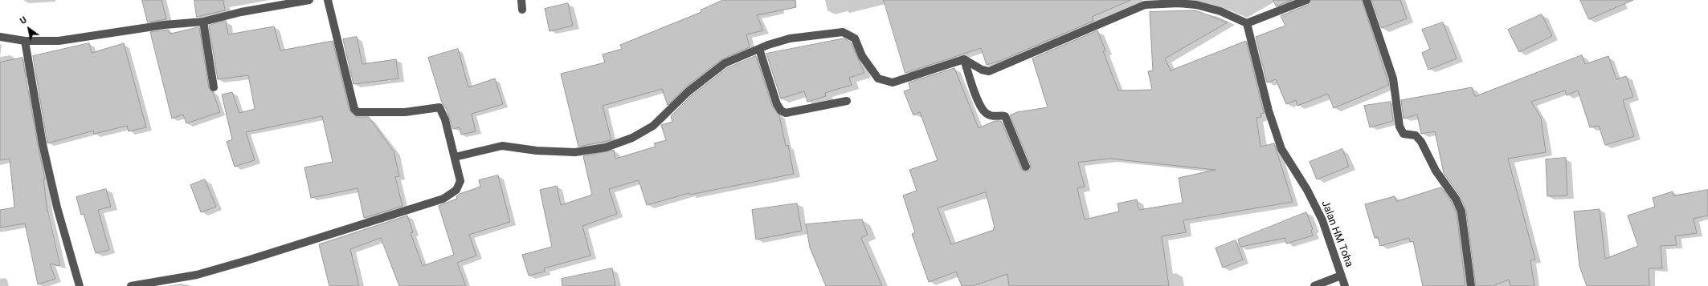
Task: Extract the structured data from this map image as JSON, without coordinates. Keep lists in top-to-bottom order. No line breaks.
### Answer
{"streets":{"street":["Jalan HM Toha"]},"north":"top left"}
